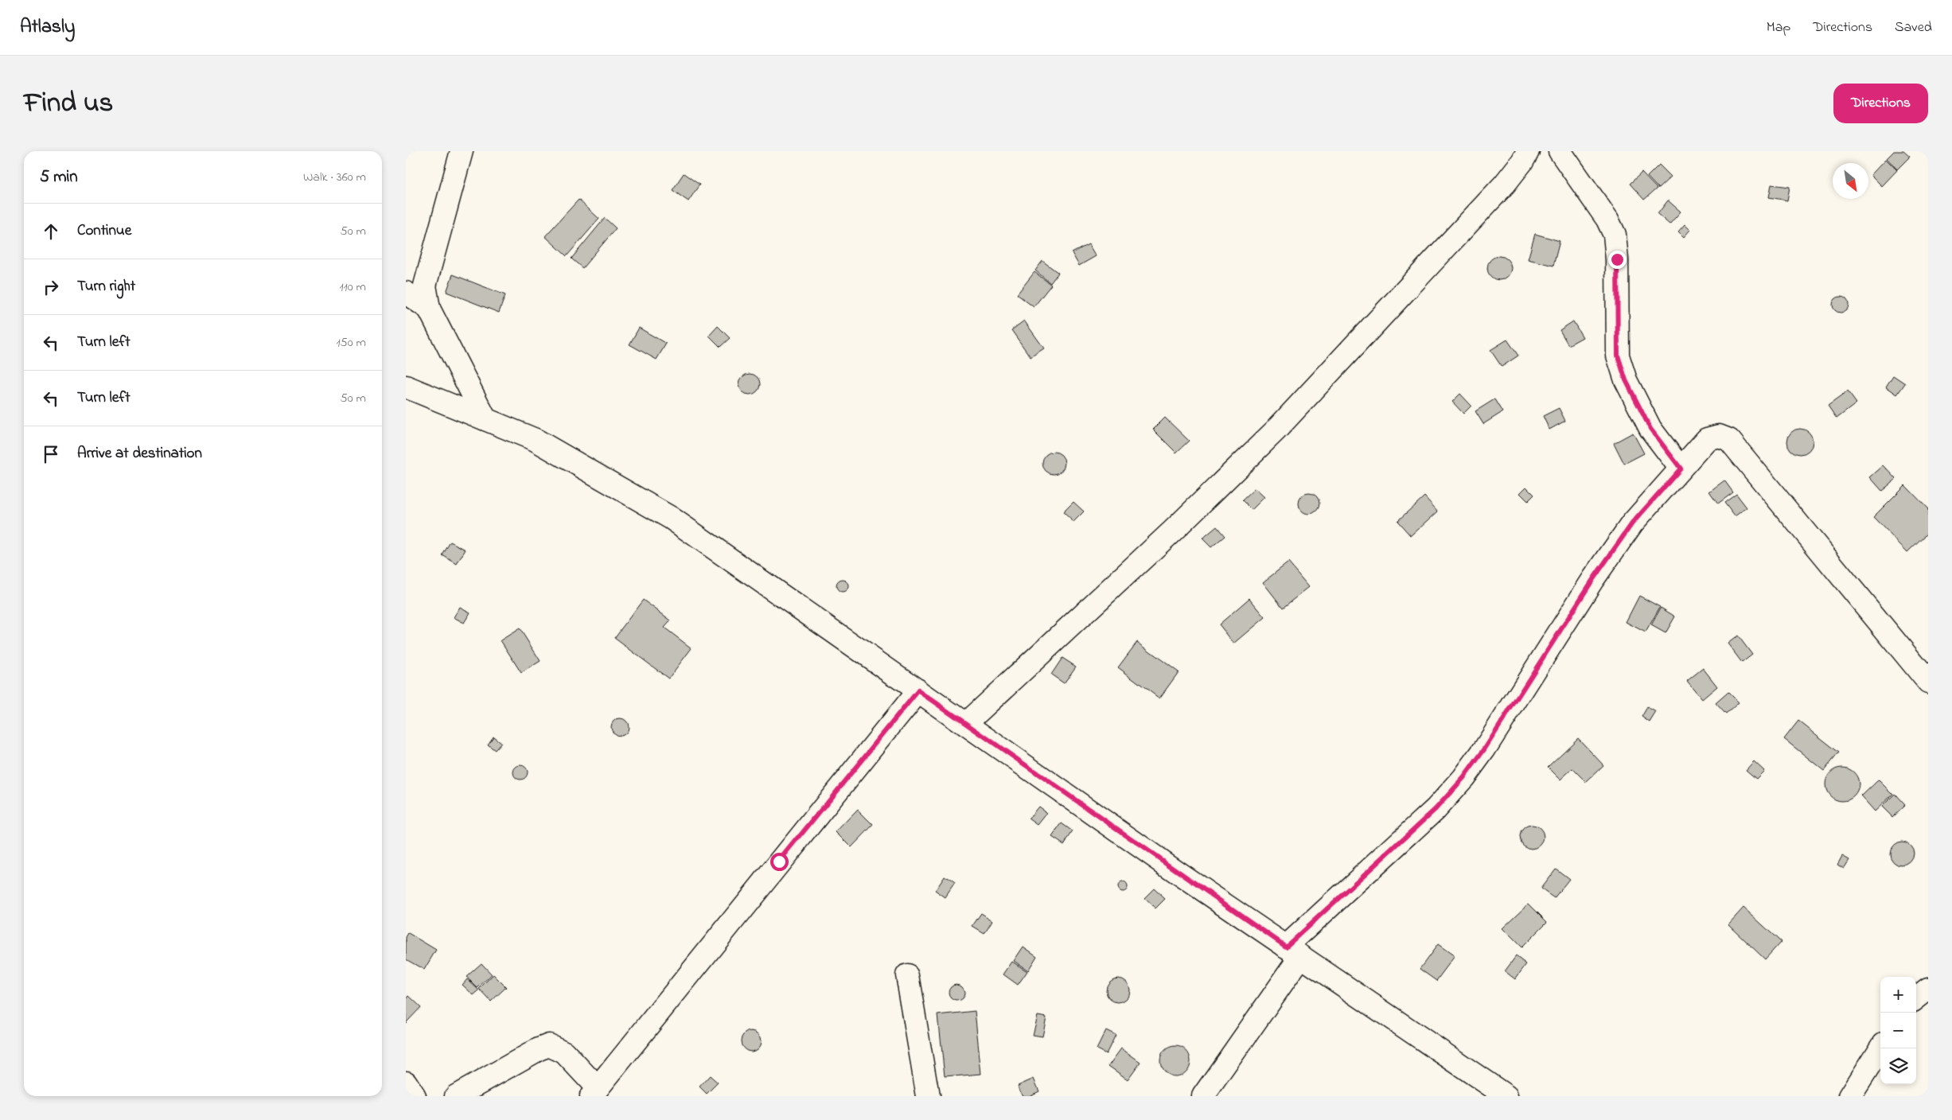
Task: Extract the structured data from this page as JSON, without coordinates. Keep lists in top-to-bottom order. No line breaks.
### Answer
{"north":"bottom right","page":{"header":"Atlasly","nav":["Map","Directions","Saved"],"title":"Find us","buttons":"Directions","heading":["5 min","Walk · 360 m"],"list":[["Continue","50 m"],["Turn right","110 m"],["Turn left","150 m"],["Turn left","50 m"],"Arrive at destination"],"map_buttons":["+","−"]}}
